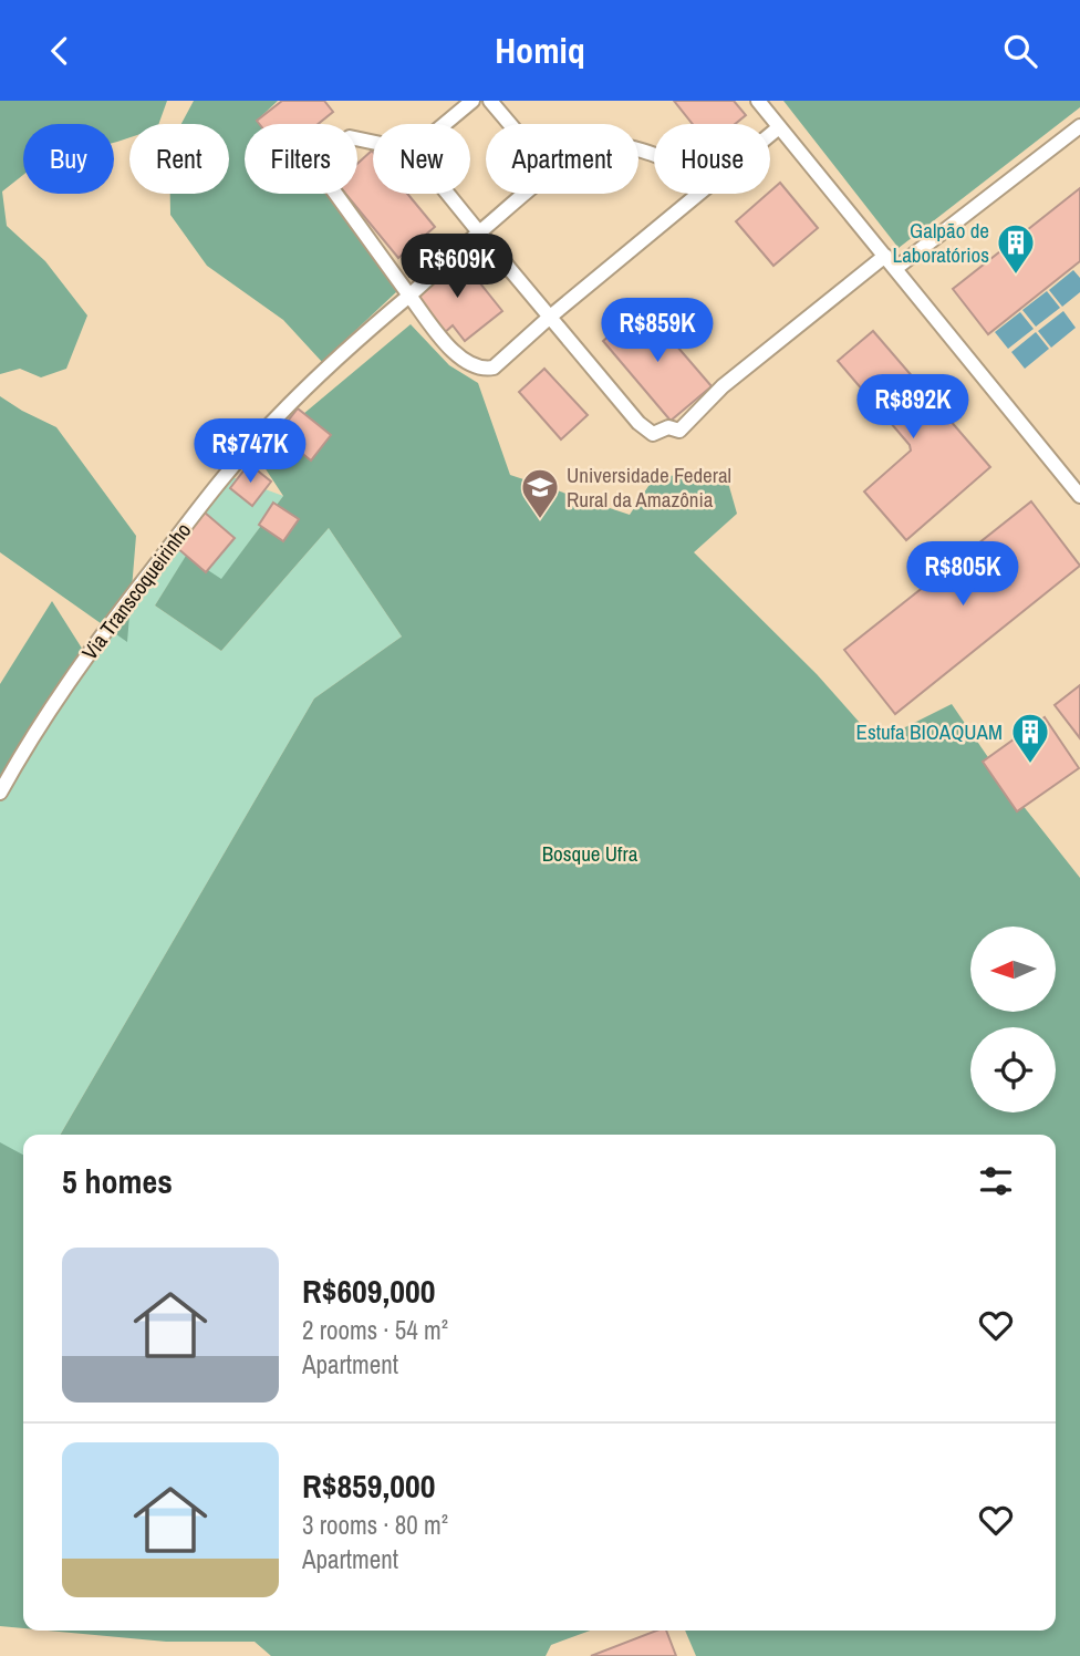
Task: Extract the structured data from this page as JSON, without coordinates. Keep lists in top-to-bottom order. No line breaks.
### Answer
{"streets":{"lane":["Via Transcoqueirinho"]},"parks":["Bosque Ufra"],"places":{"building":["Galpão de Laboratórios","Estufa BIOAQUAM"],"school or university":["Universidade Federal Rural da Amazônia"]},"north":"left","page":{"header":"Homiq","chip":["Buy","Rent","Filters","New","Apartment","House"],"price":["R$609K","R$859K","R$892K","R$747K","R$805K"],"heading":"5 homes","list":[{"name":"R$609,000","note":"2 rooms · 54 m² · Apartment"},{"name":"R$859,000","note":"3 rooms · 80 m² · Apartment"}]}}
